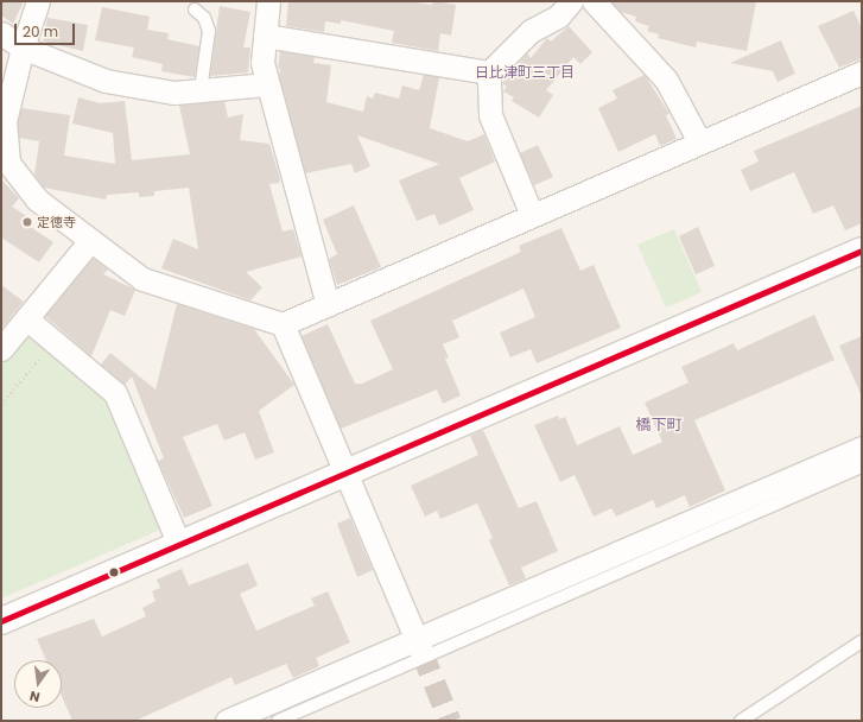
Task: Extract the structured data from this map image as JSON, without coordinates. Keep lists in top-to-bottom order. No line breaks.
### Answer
{"districts":["日比津町三丁目","橋下町"],"places":["定徳寺"],"scale_bar":"20 m","north":"bottom"}
